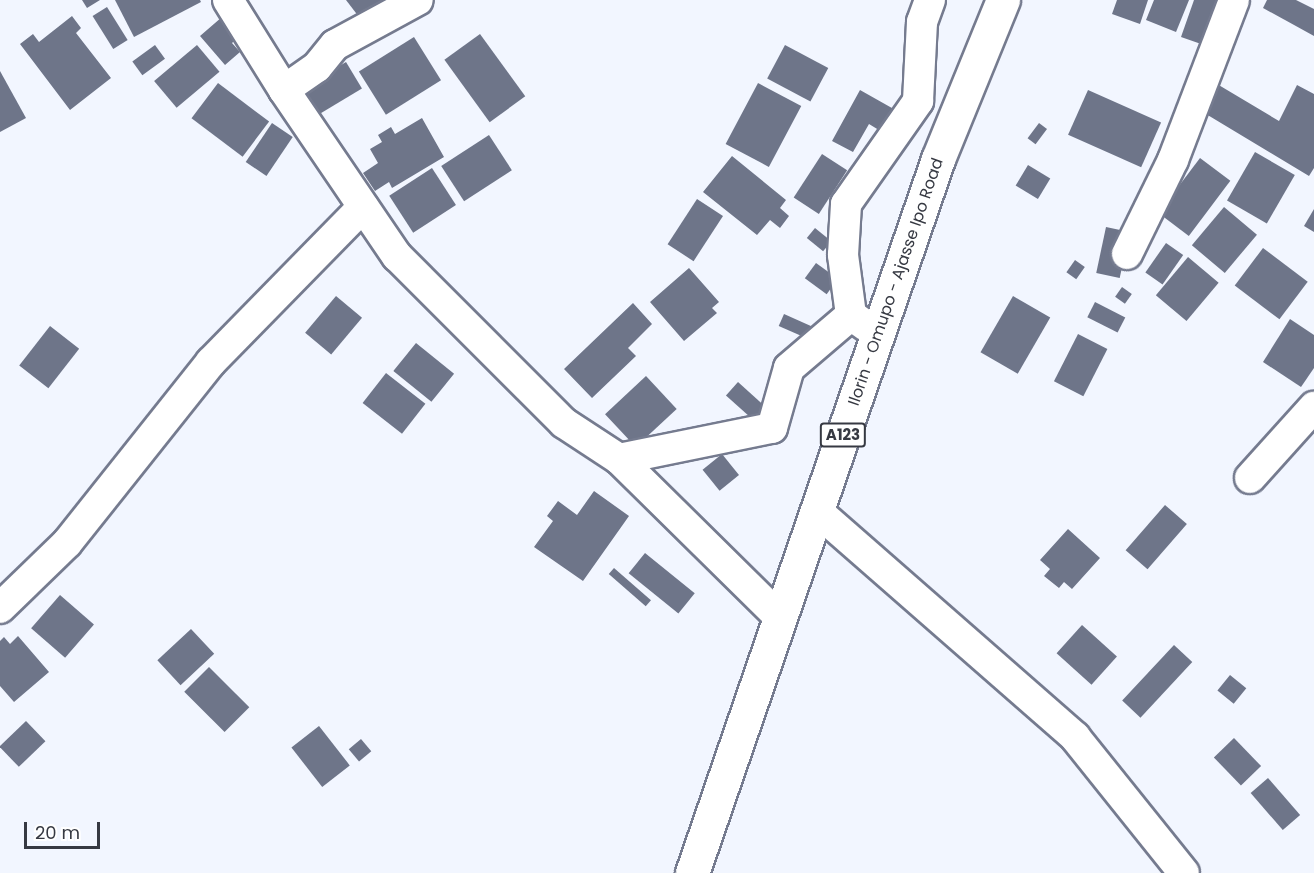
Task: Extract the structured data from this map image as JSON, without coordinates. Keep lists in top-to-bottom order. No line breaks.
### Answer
{"streets":{"highway":["Ilorin - Omupo - Ajasse Ipo Road","A123"]},"scale_bar":"20 m"}
